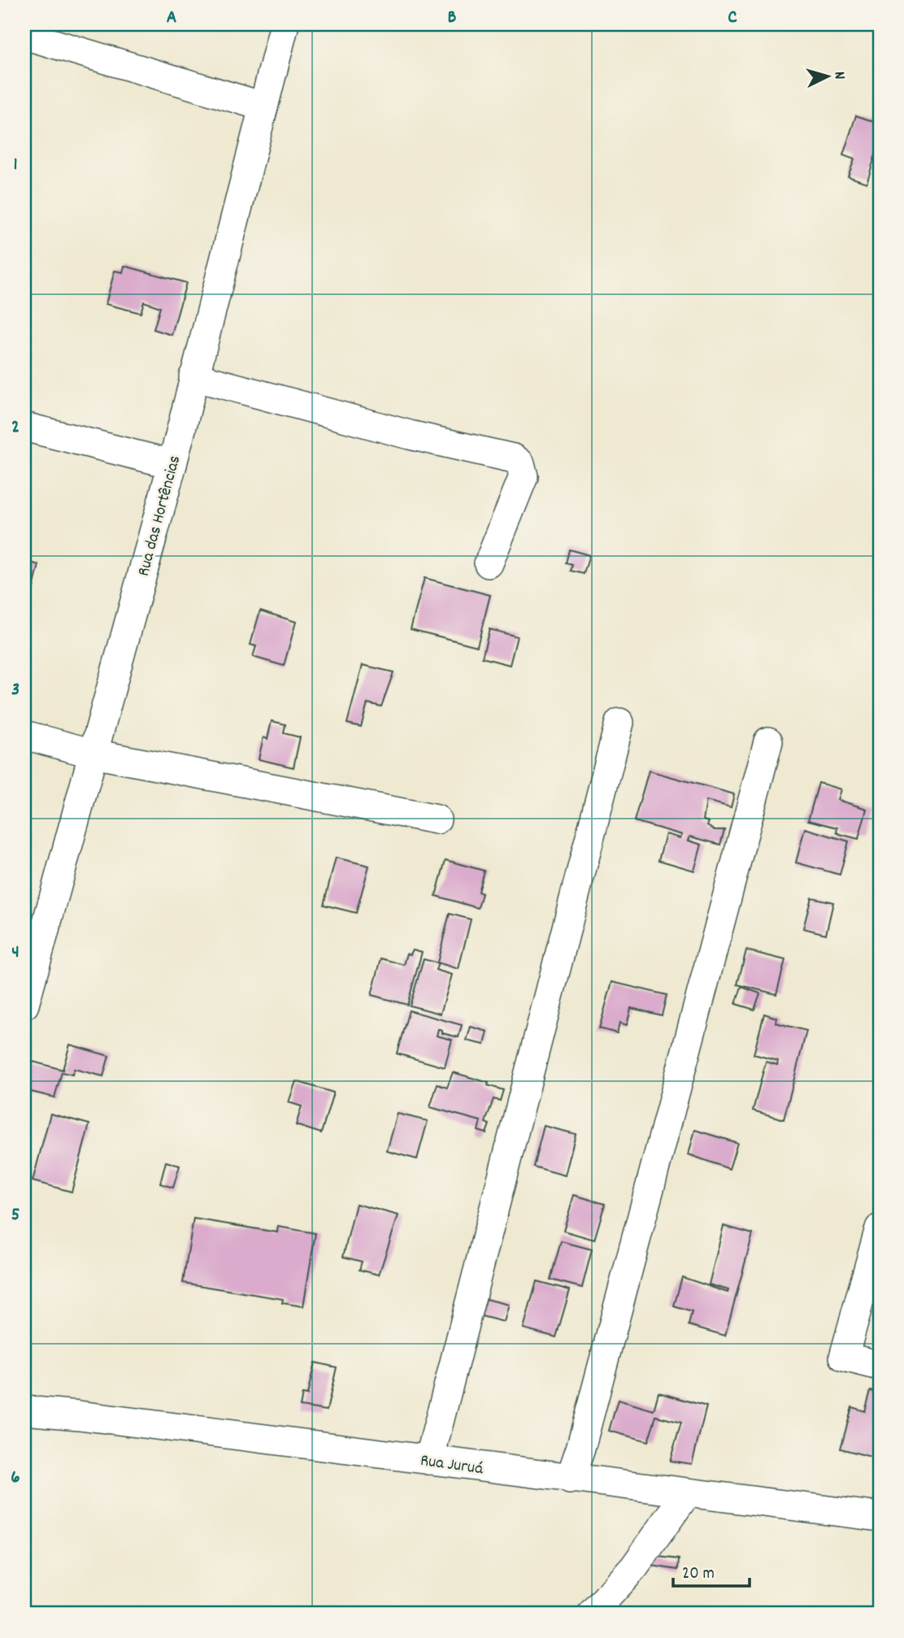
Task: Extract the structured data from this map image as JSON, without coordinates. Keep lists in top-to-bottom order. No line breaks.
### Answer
{"streets":{"street":["Rua das Hortências","Rua Juruá"]},"scale_bar":"20 m","north":"right","grid":{"columns":["A","B","C"],"rows":["1","2","3","4","5","6"]}}
